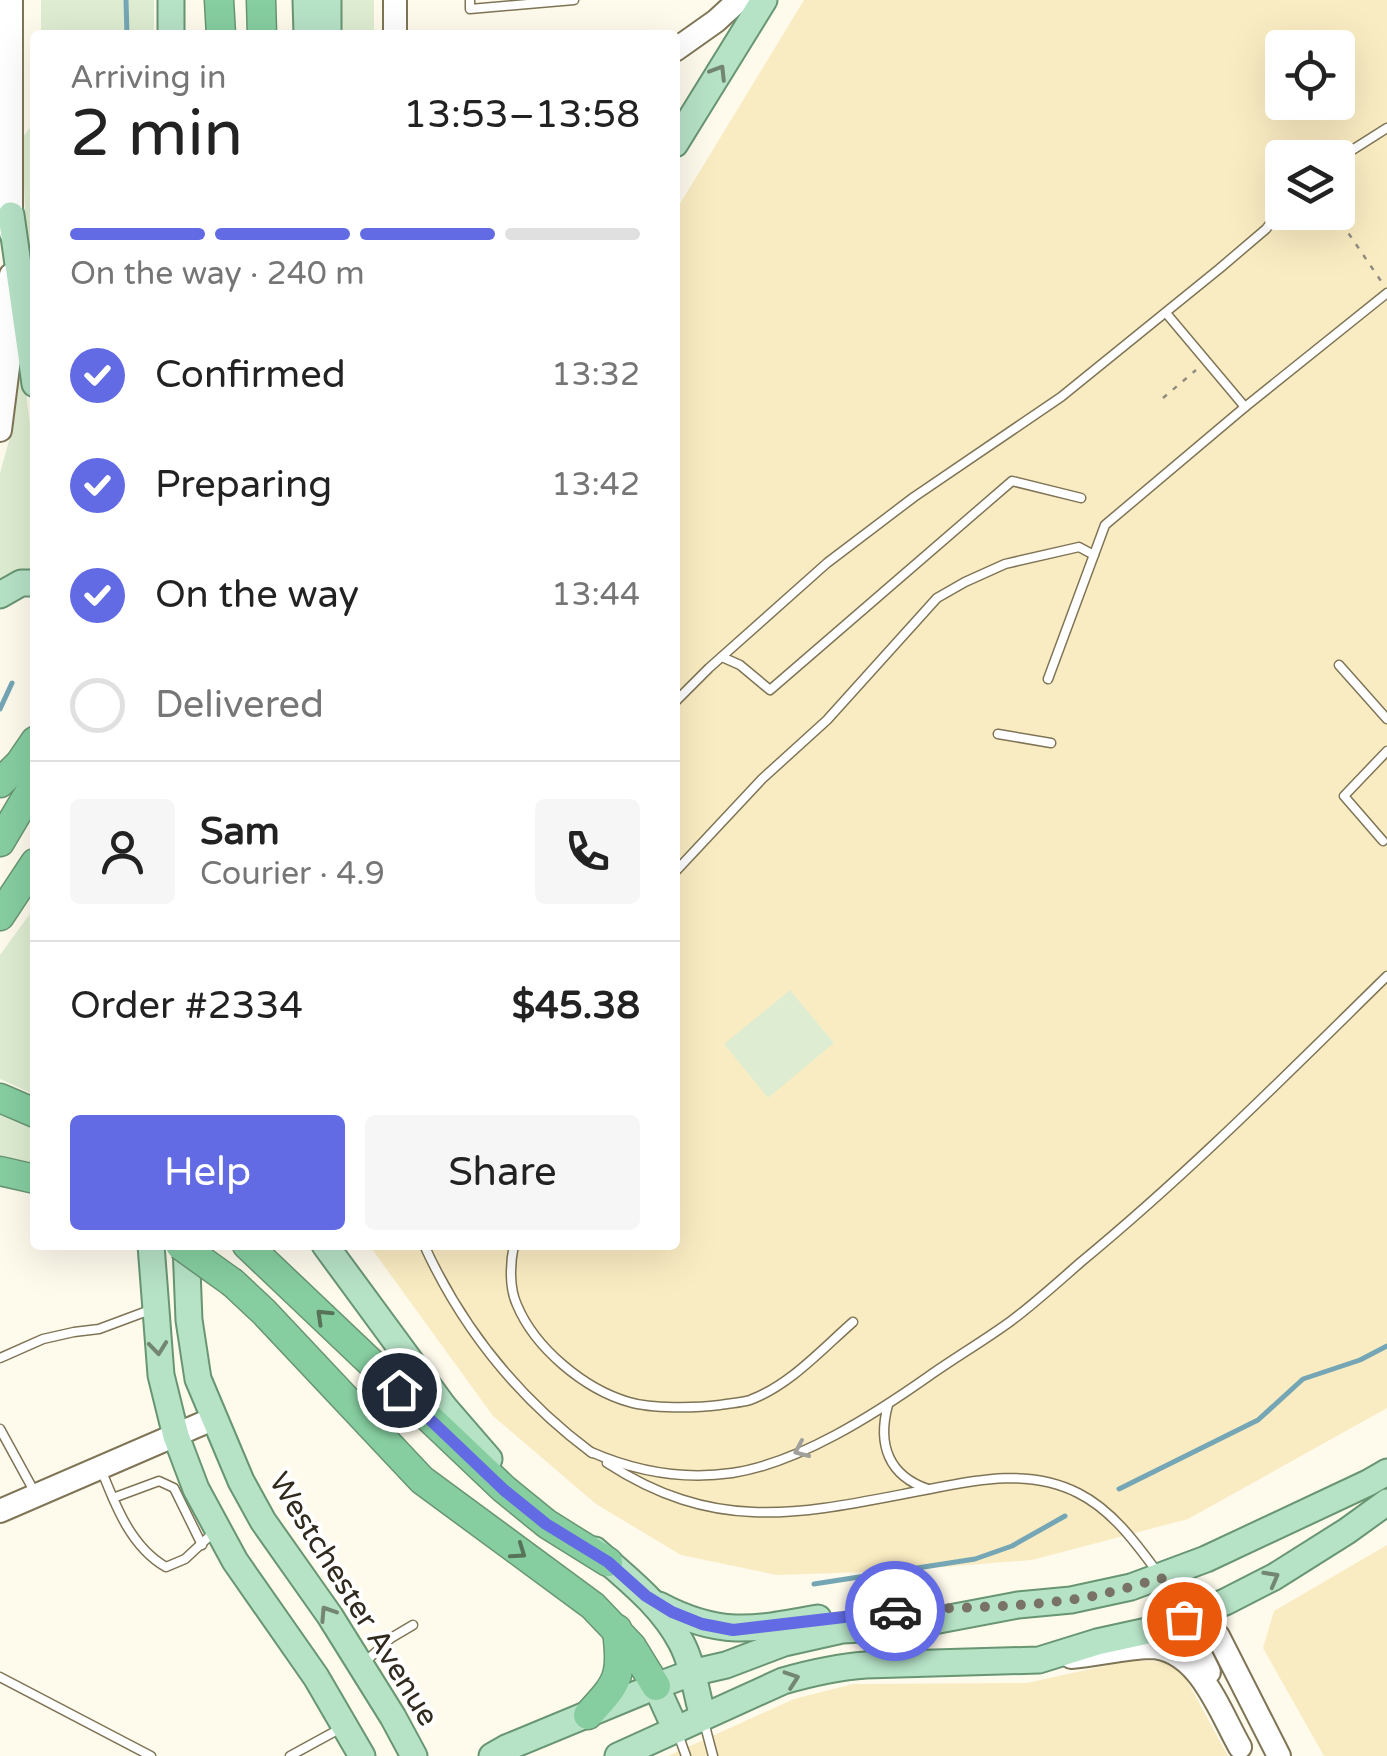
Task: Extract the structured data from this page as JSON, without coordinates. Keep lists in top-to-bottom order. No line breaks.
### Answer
{"streets":{"main road":["Westchester Avenue"]},"page":{"heading":["2 min","Arriving in","13:53–13:58"],"panel":["Sam","Courier · 4.9","Order #2334","$45.38"],"bar":"On the way · 240 m","list":[["Confirmed","13:32"],["Preparing","13:42"],["On the way","13:44"],"Delivered"],"buttons":["Help","Share"]}}
